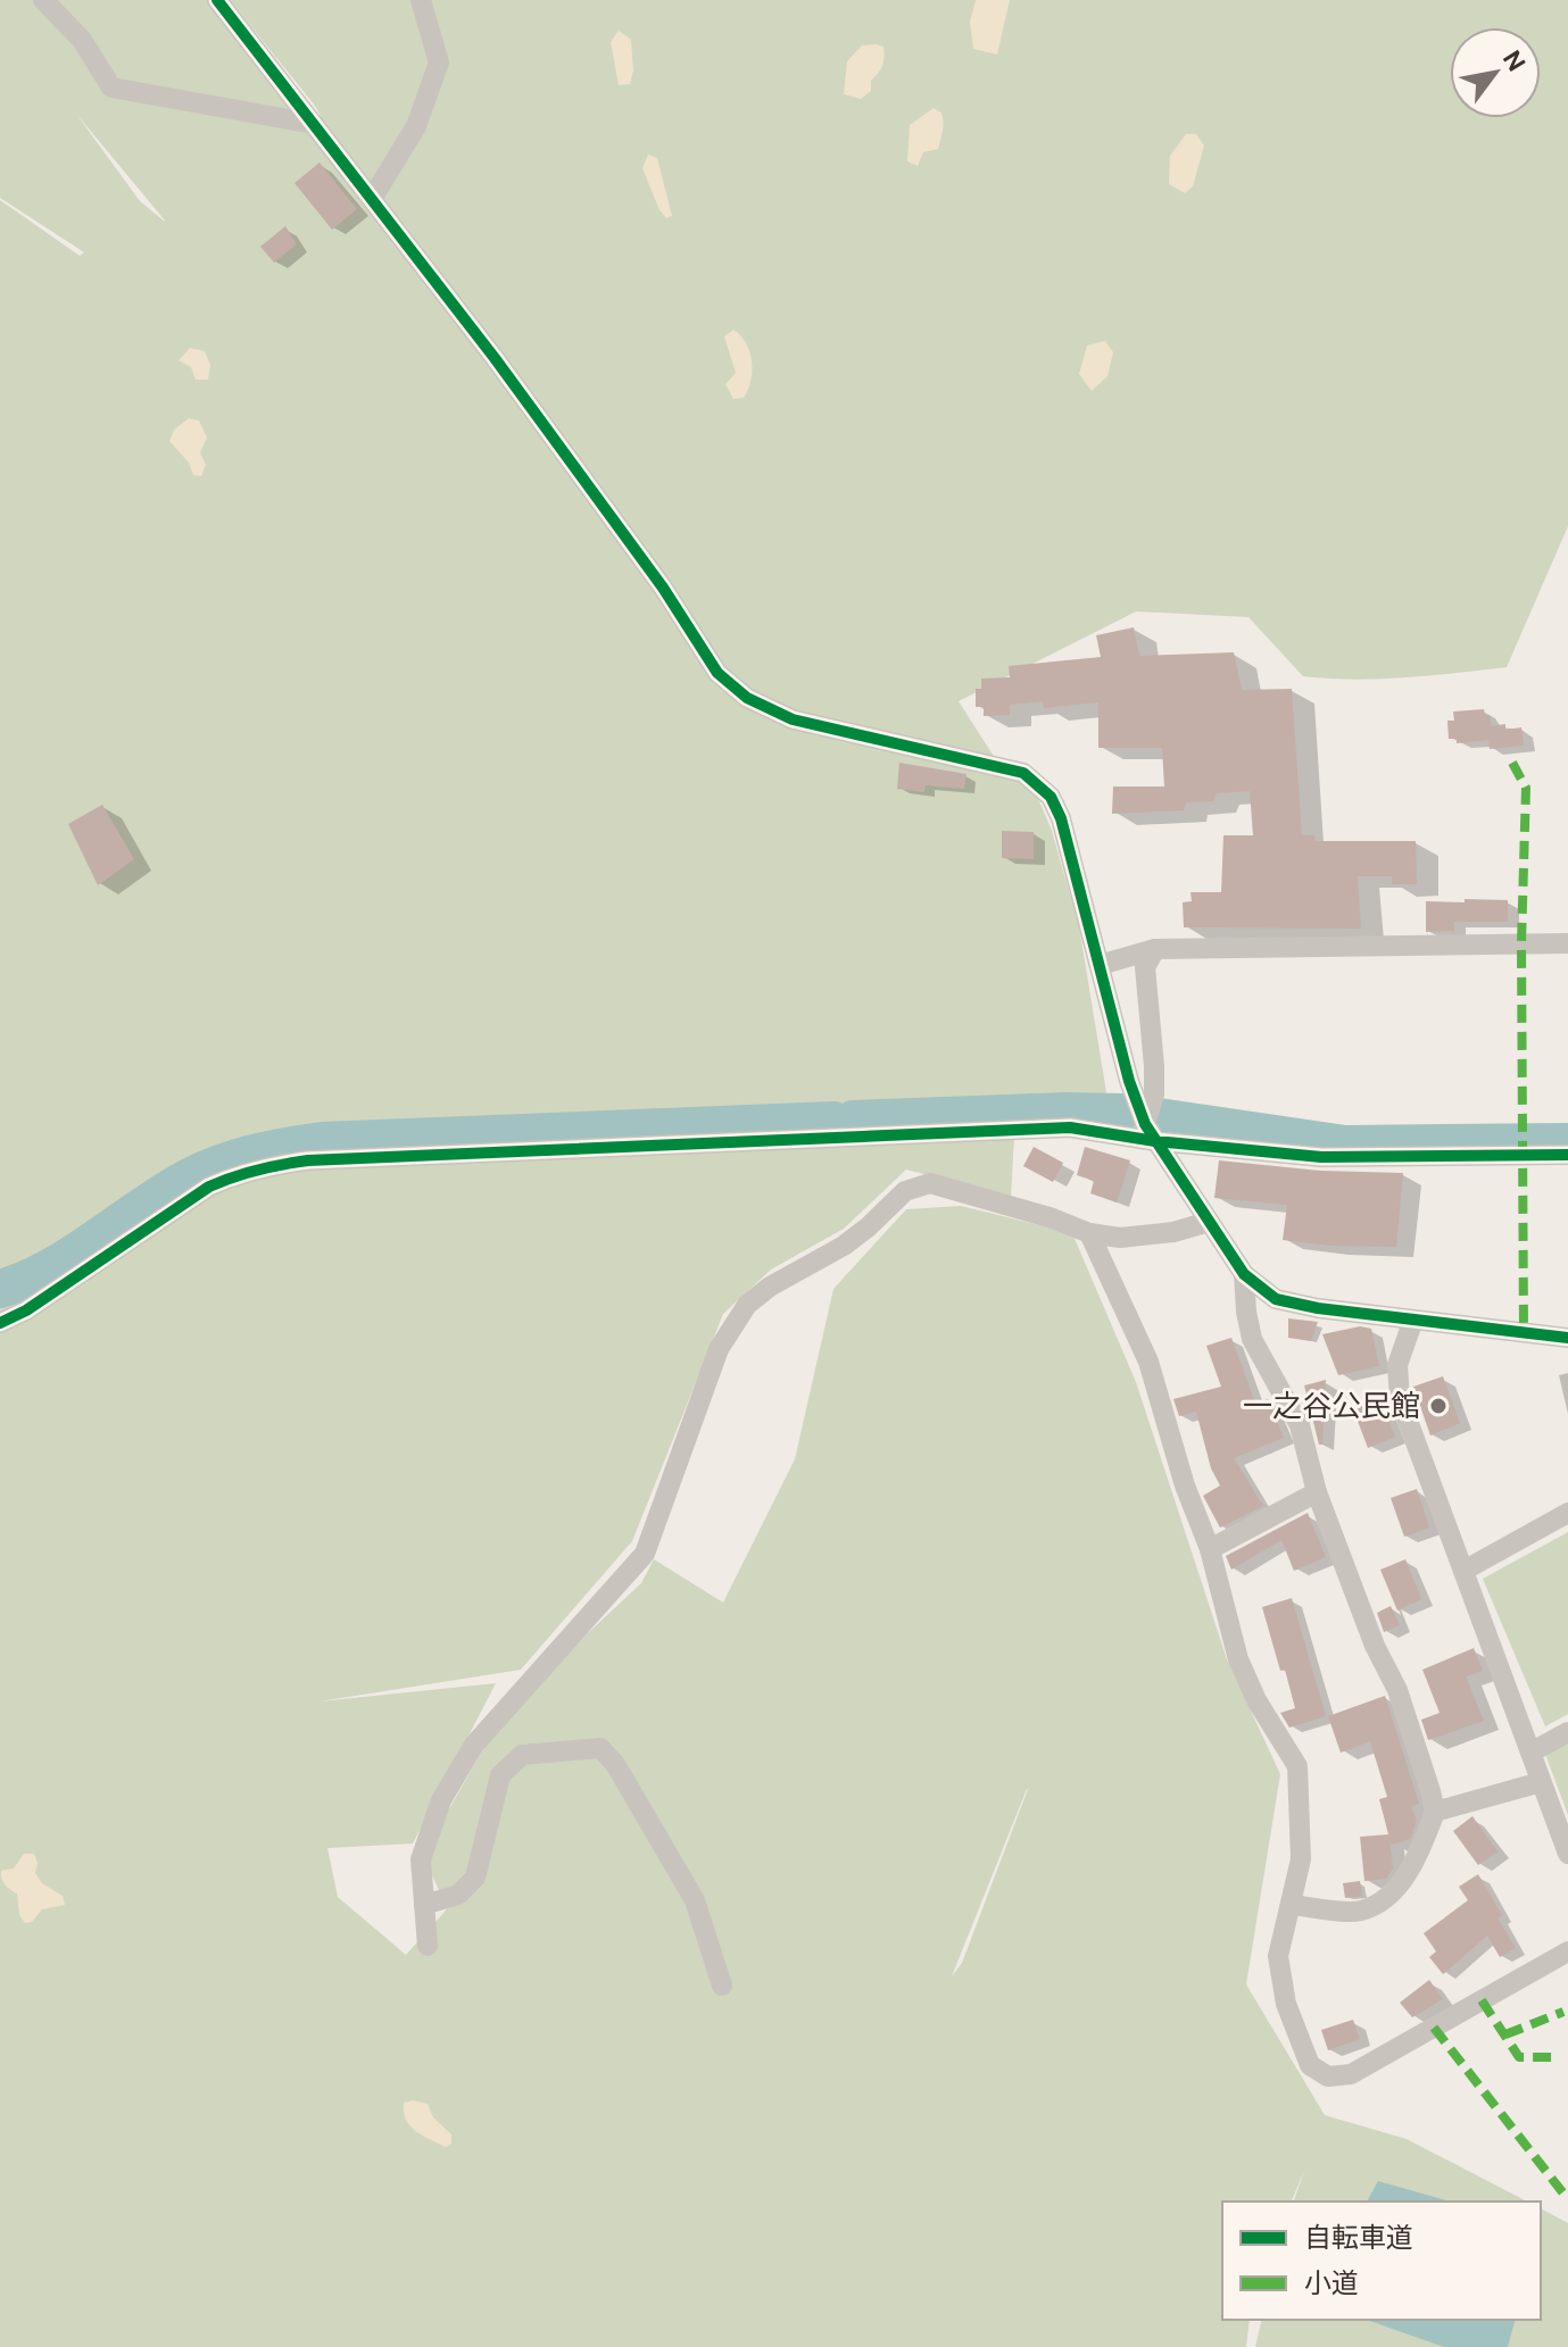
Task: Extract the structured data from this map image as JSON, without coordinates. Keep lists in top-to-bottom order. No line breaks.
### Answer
{"places":["一之谷公民館"],"legend":["自転車道","小道"],"north":"top right"}
